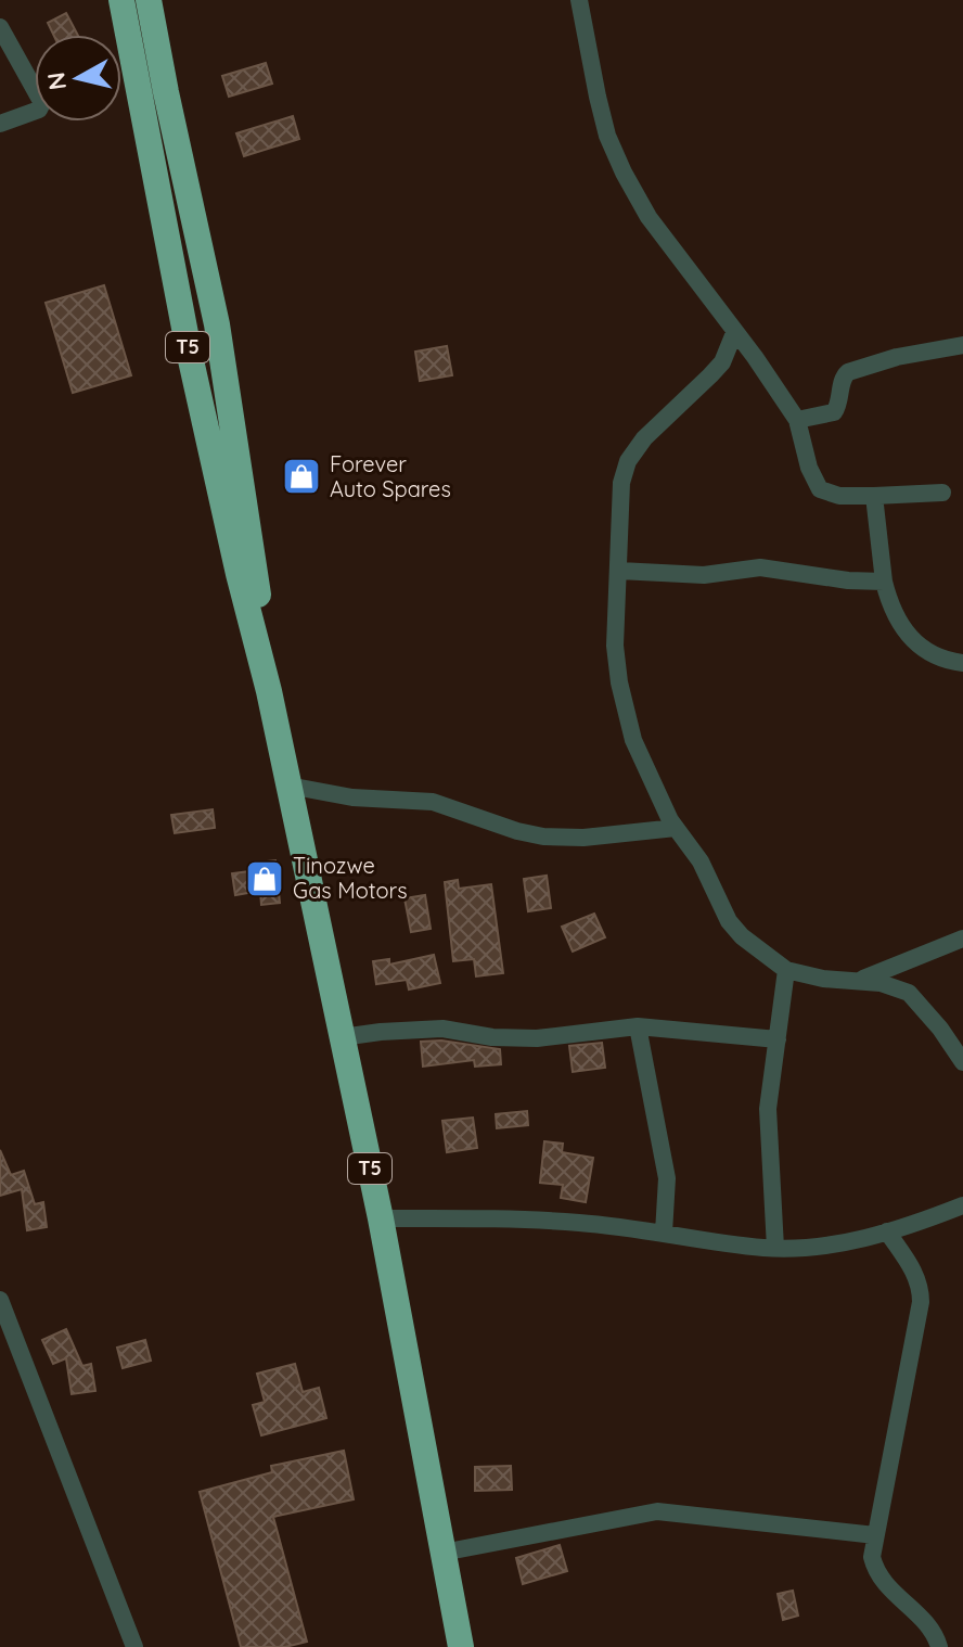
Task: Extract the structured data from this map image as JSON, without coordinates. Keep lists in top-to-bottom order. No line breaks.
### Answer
{"streets":{"highway":["T5"]},"places":{"shop":["Forever Auto Spares","Tinozwe Gas Motors"]},"north":"left"}
